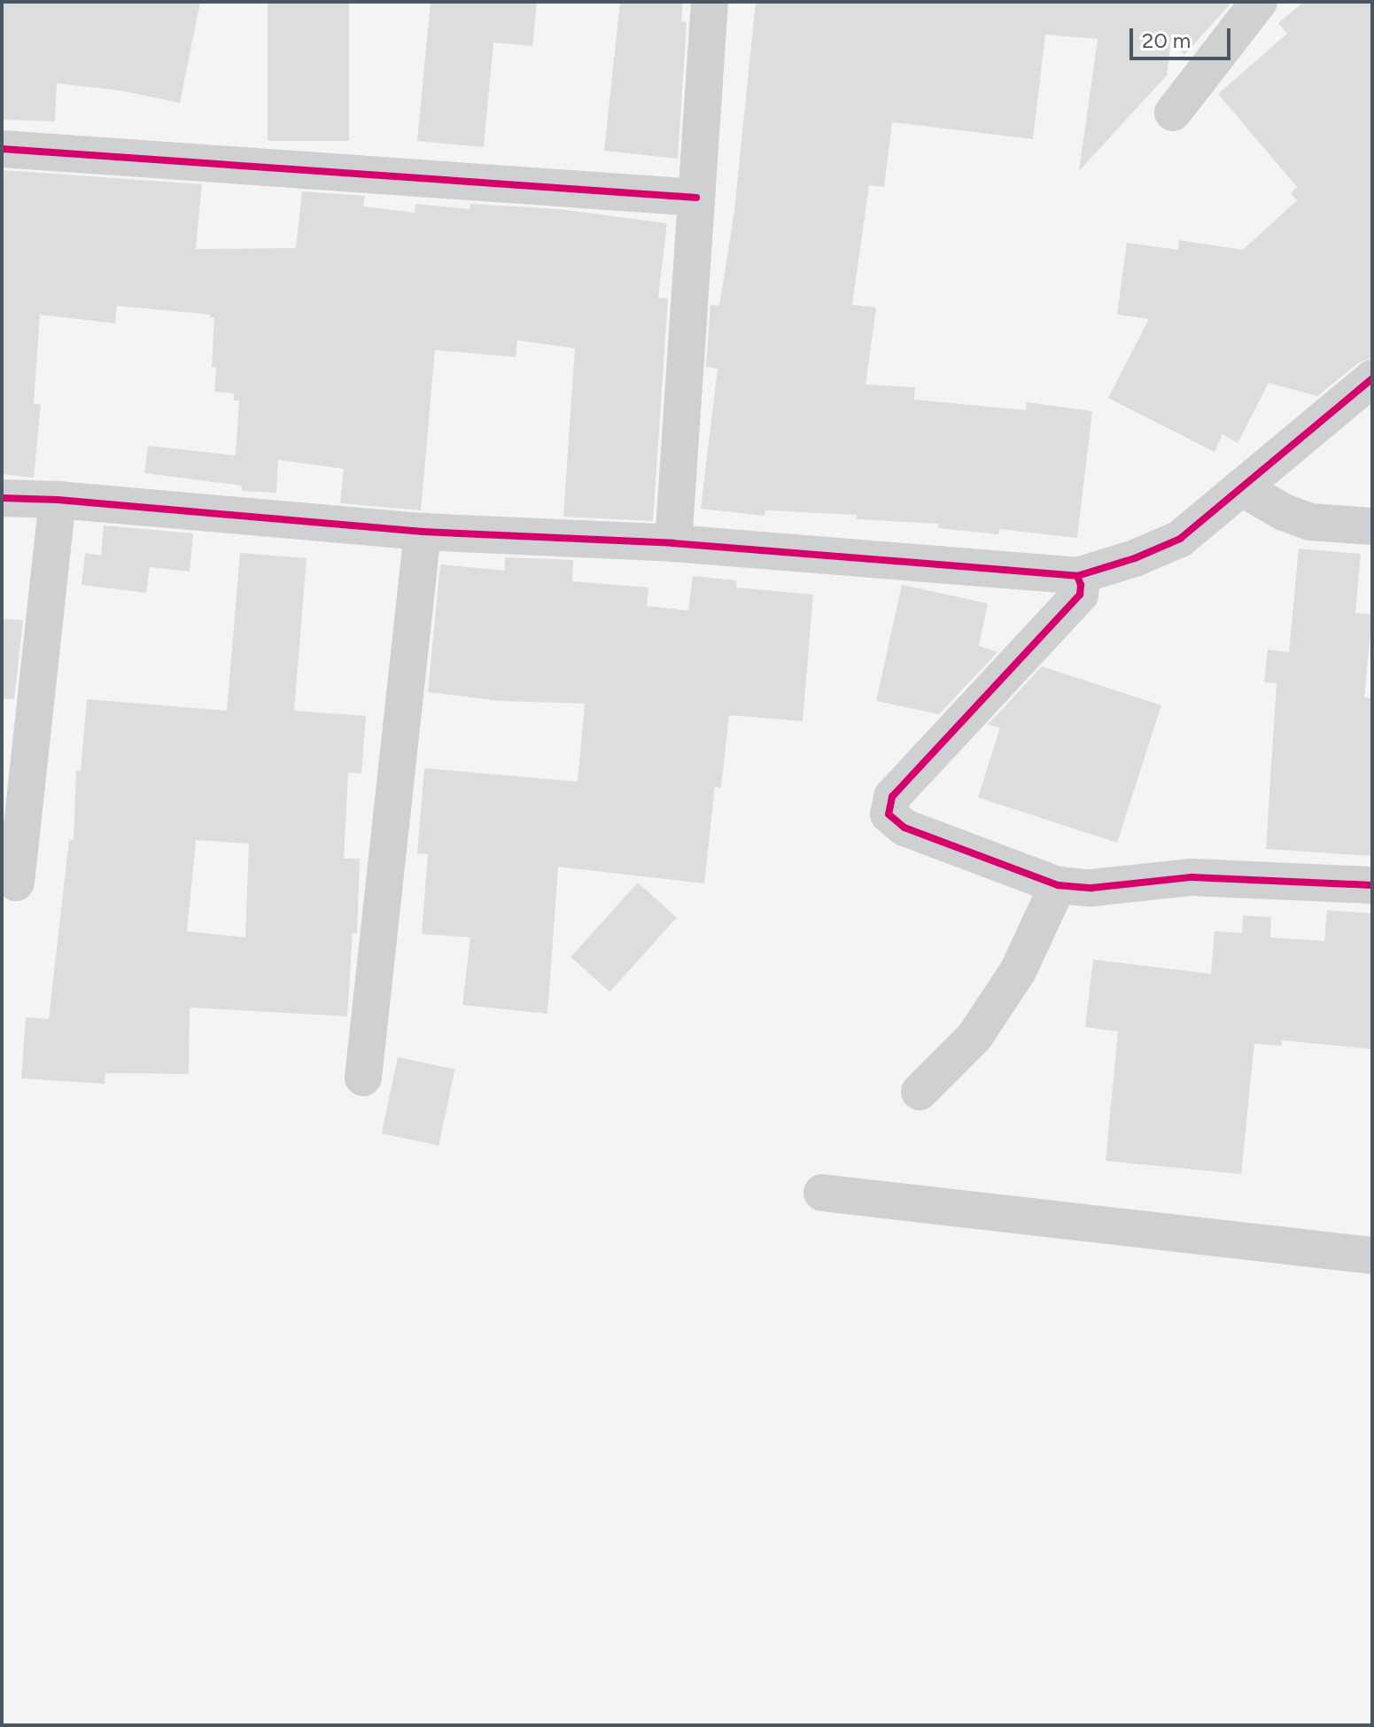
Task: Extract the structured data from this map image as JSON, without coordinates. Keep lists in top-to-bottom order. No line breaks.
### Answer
{"scale_bar":"20 m"}
